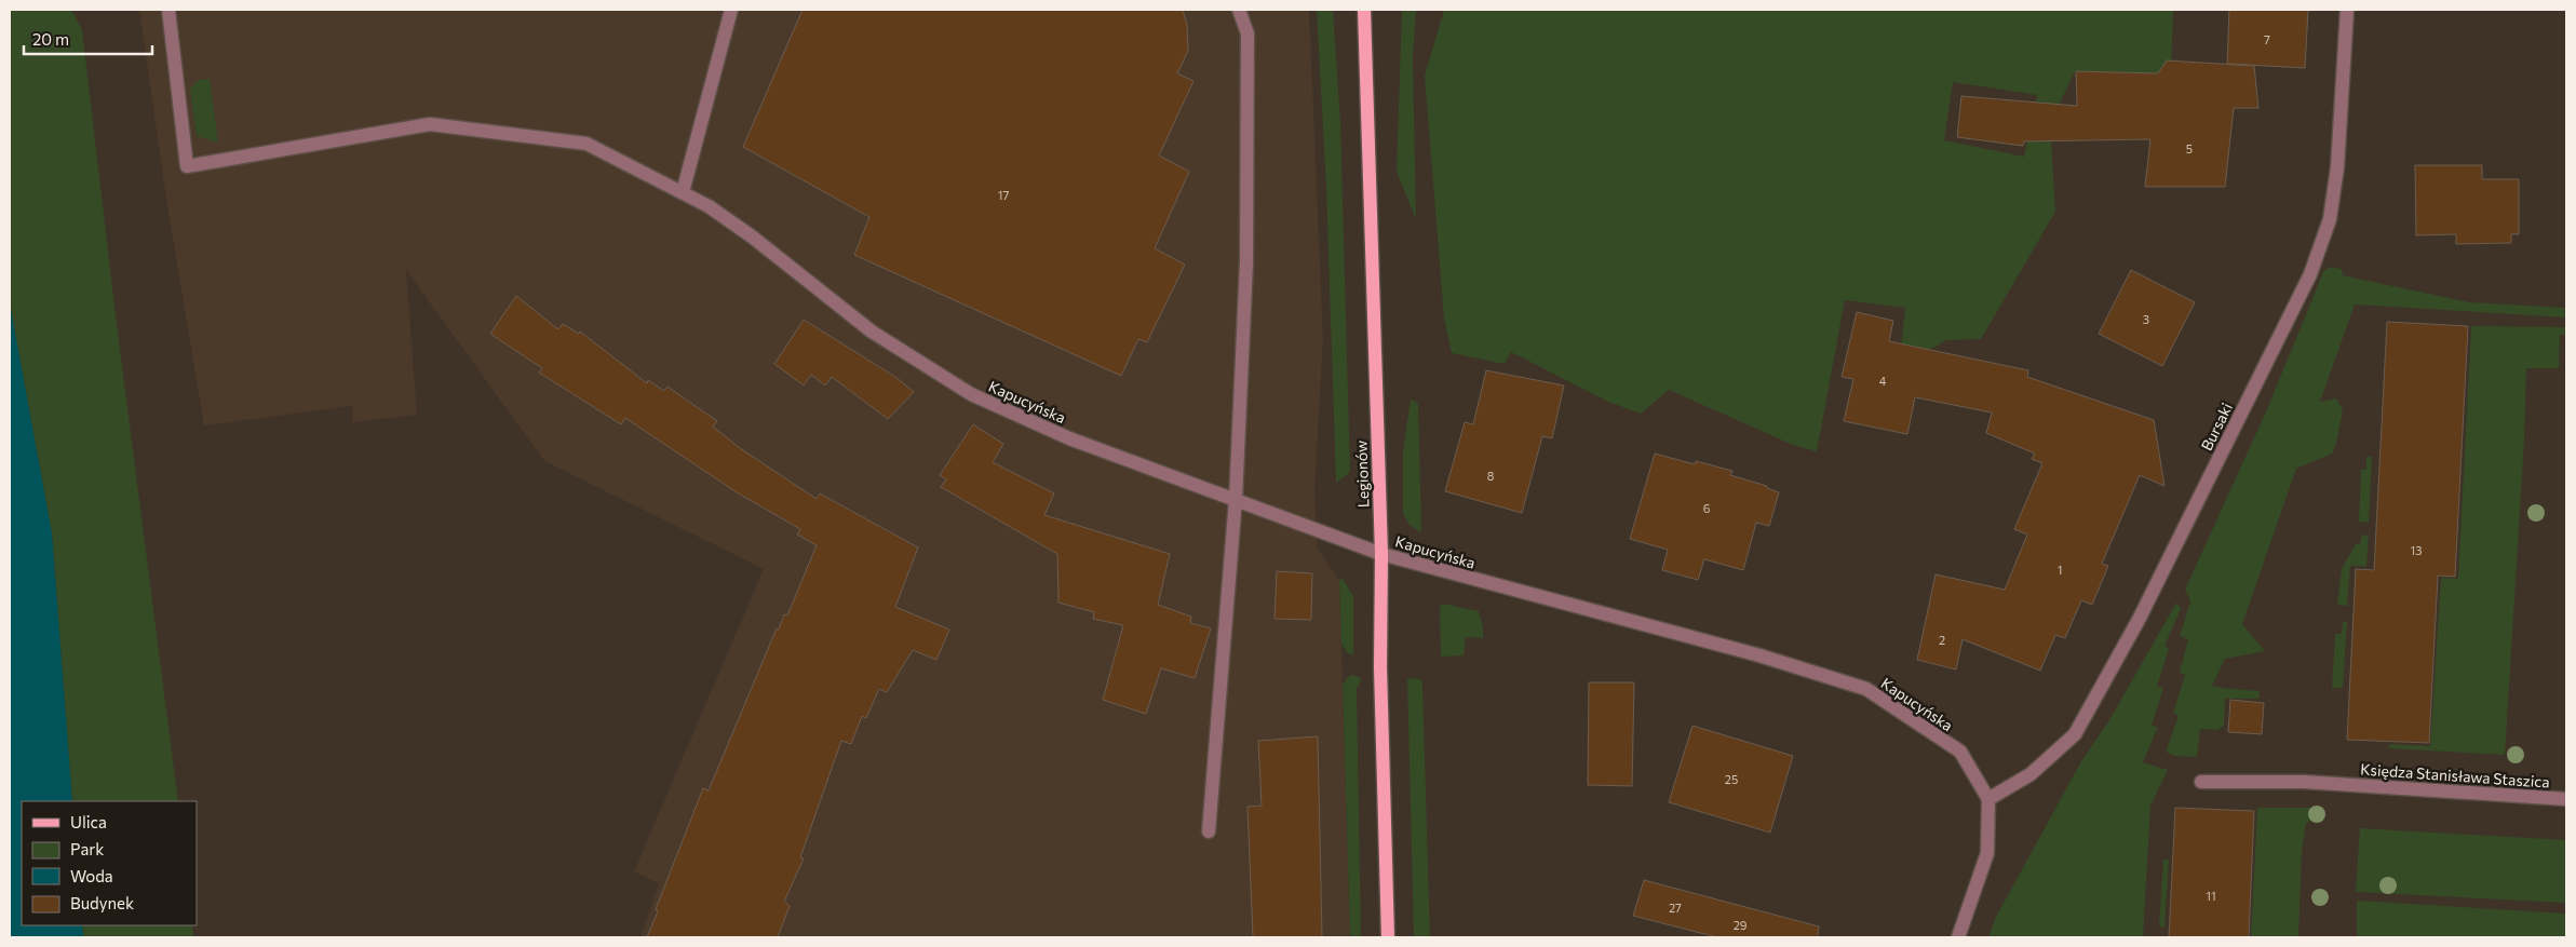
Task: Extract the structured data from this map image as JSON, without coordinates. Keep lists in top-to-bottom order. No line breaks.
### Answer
{"streets":{"main road":["Legionów"],"street":["Kapucyńska","Bursaki","Księdza Stanisława Staszica"]},"crossings":[["Kapucyńska","Bursaki"],["Kapucyńska","Legionów"]],"house_numbers":["7","5","17","3","4","8","6","13","1","2","25","11","27","29"],"legend":["Ulica","Park","Woda","Budynek"],"scale_bar":"20 m"}
